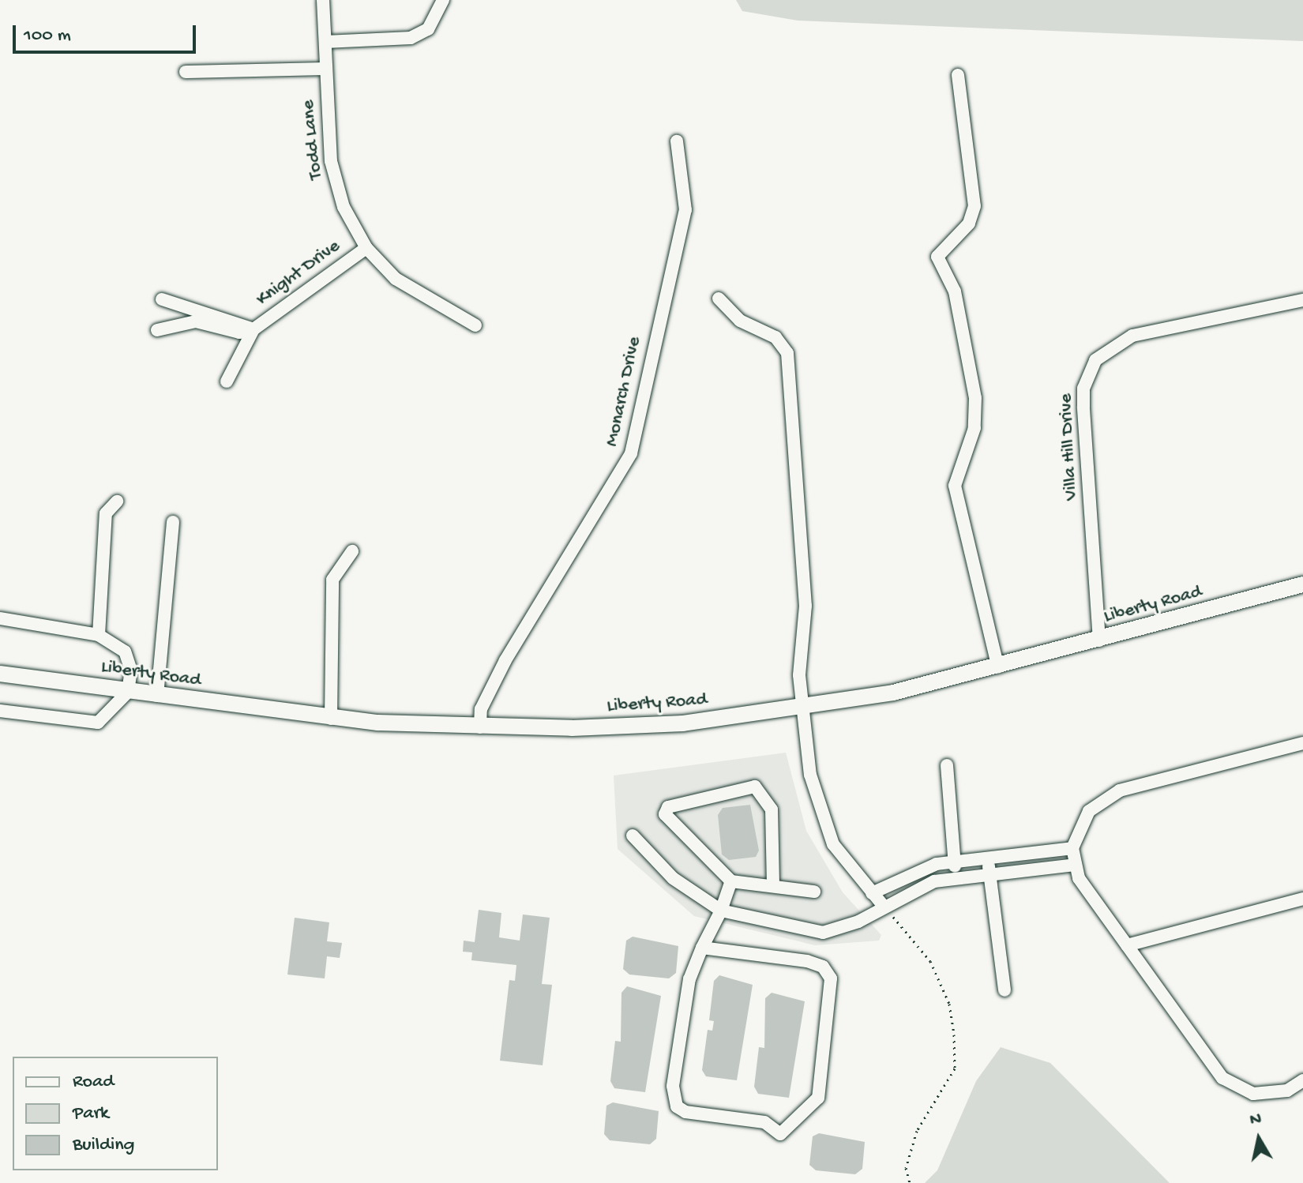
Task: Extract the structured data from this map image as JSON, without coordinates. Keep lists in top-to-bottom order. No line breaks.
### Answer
{"streets":{"main road":["Liberty Road"],"street":["Todd Lane","Knight Drive","Monarch Drive","Villa Hill Drive"]},"crossings":[["Todd Lane","Knight Drive"],["Monarch Drive","Liberty Road"],["Villa Hill Drive","Liberty Road"]],"legend":["Road","Park","Building"],"scale_bar":"100 m","north":"top"}
